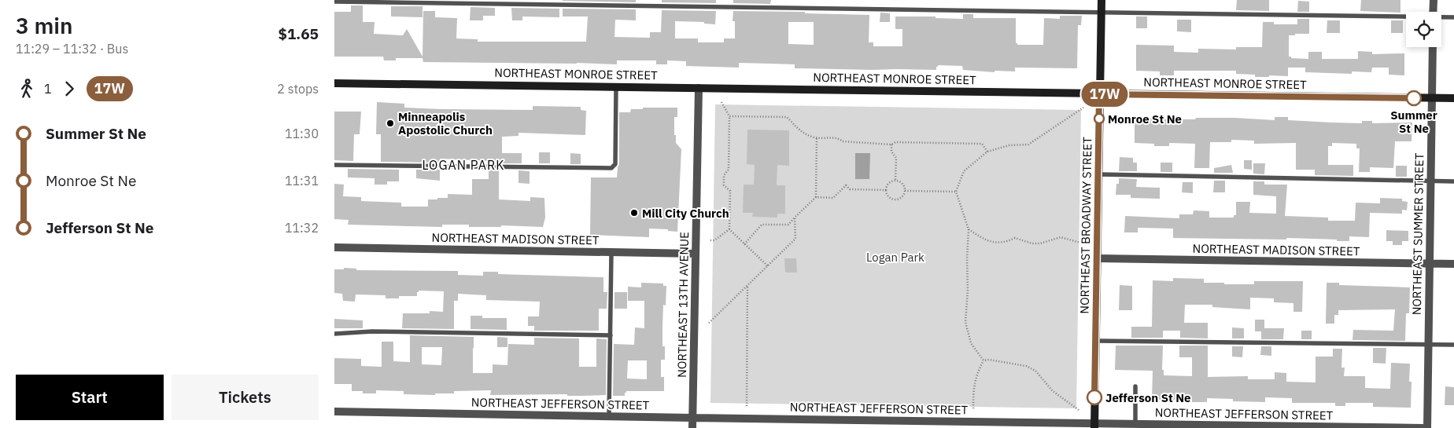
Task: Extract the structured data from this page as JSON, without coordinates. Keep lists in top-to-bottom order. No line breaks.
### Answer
{"streets":{"street":["NORTHEAST MONROE STREET","NORTHEAST BROADWAY STREET","NORTHEAST SUMMER STREET","NORTHEAST MADISON STREET","NORTHEAST 13TH AVENUE","NORTHEAST JEFFERSON STREET"]},"crossings":[["NORTHEAST MONROE STREET","NORTHEAST BROADWAY STREET"],["NORTHEAST MONROE STREET","NORTHEAST SUMMER STREET"],["NORTHEAST MONROE STREET","NORTHEAST 13TH AVENUE"],["NORTHEAST BROADWAY STREET","NORTHEAST MADISON STREET"],["NORTHEAST BROADWAY STREET","NORTHEAST JEFFERSON STREET"],["NORTHEAST SUMMER STREET","NORTHEAST MADISON STREET"],["NORTHEAST MADISON STREET","NORTHEAST 13TH AVENUE"],["NORTHEAST 13TH AVENUE","NORTHEAST JEFFERSON STREET"]],"districts":["LOGAN PARK"],"parks":["Logan Park"],"places":["Summer St Ne","Monroe St Ne","Minneapolis Apostolic Church","Mill City Church","Jefferson St Ne"],"lines":["bus line 17W"],"page":{"heading":["3 min","11:29 – 11:32 · Bus","$1.65"],"on_map":"17W","legs":["1","17W","2 stops"],"list":[{"name":"Summer St Ne","value":"11:30"},{"name":"Monroe St Ne","value":"11:31"},{"name":"Jefferson St Ne","value":"11:32"}],"buttons":["Start","Tickets"]}}
